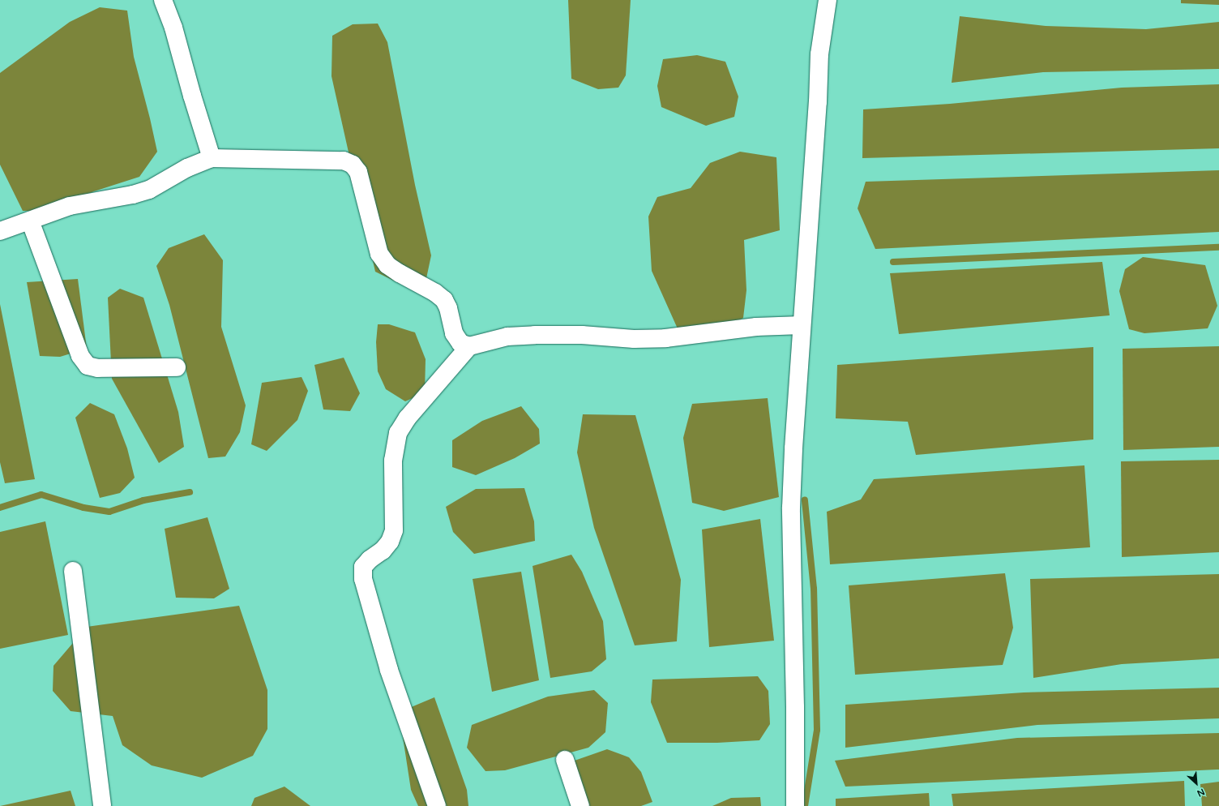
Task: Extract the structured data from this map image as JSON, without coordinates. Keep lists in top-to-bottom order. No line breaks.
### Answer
{"north":"bottom right"}
